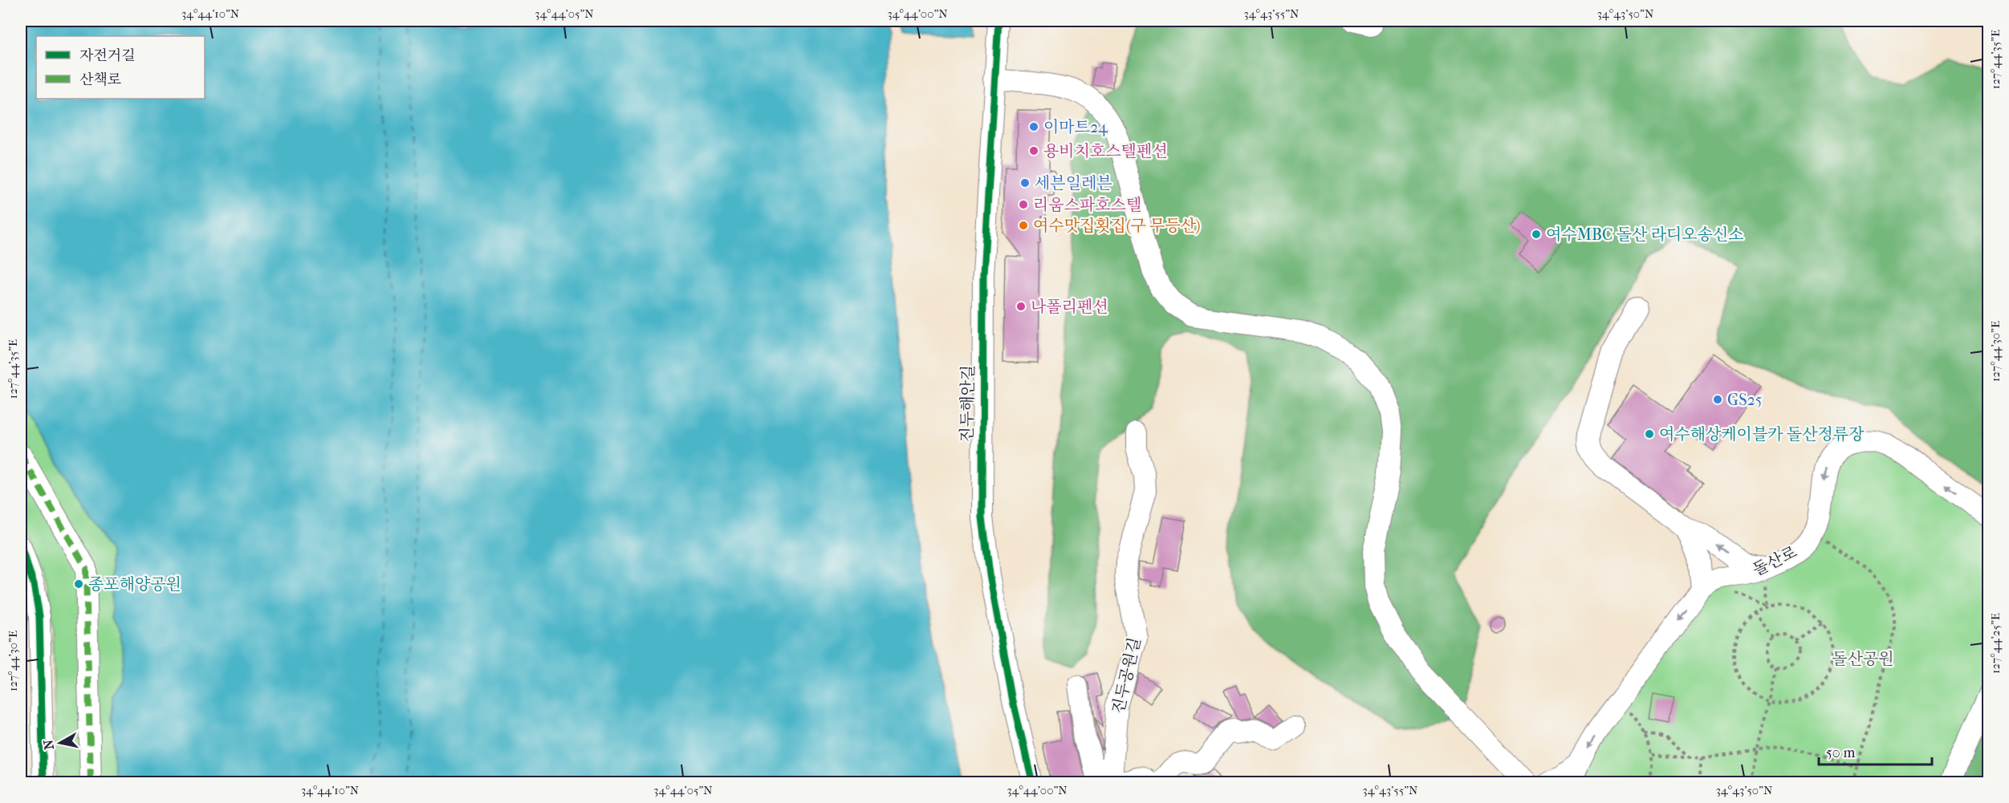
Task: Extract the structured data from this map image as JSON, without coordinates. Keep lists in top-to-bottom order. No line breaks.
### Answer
{"streets":{"street":["진두해안길","돌산로","진두공원길"]},"parks":["돌산공원"],"places":["이마트24","용비치호스텔펜션","세븐일레븐","리움스파호스텔","여수맛집횟집(구 무등산)","여수MBC 돌산 라디오송신소","나폴리펜션","GS25","여수해상케이블카 돌산정류장","종포해양공원"],"legend":["자전거길","산책로"],"scale_bar":"50 m","north":"left","coordinates":["34°44'10\"N","34°44'05\"N","34°44'00\"N","34°43'55\"N","34°43'50\"N","127°44'35\"E","127°44'30\"E","127°44'25\"E"]}
